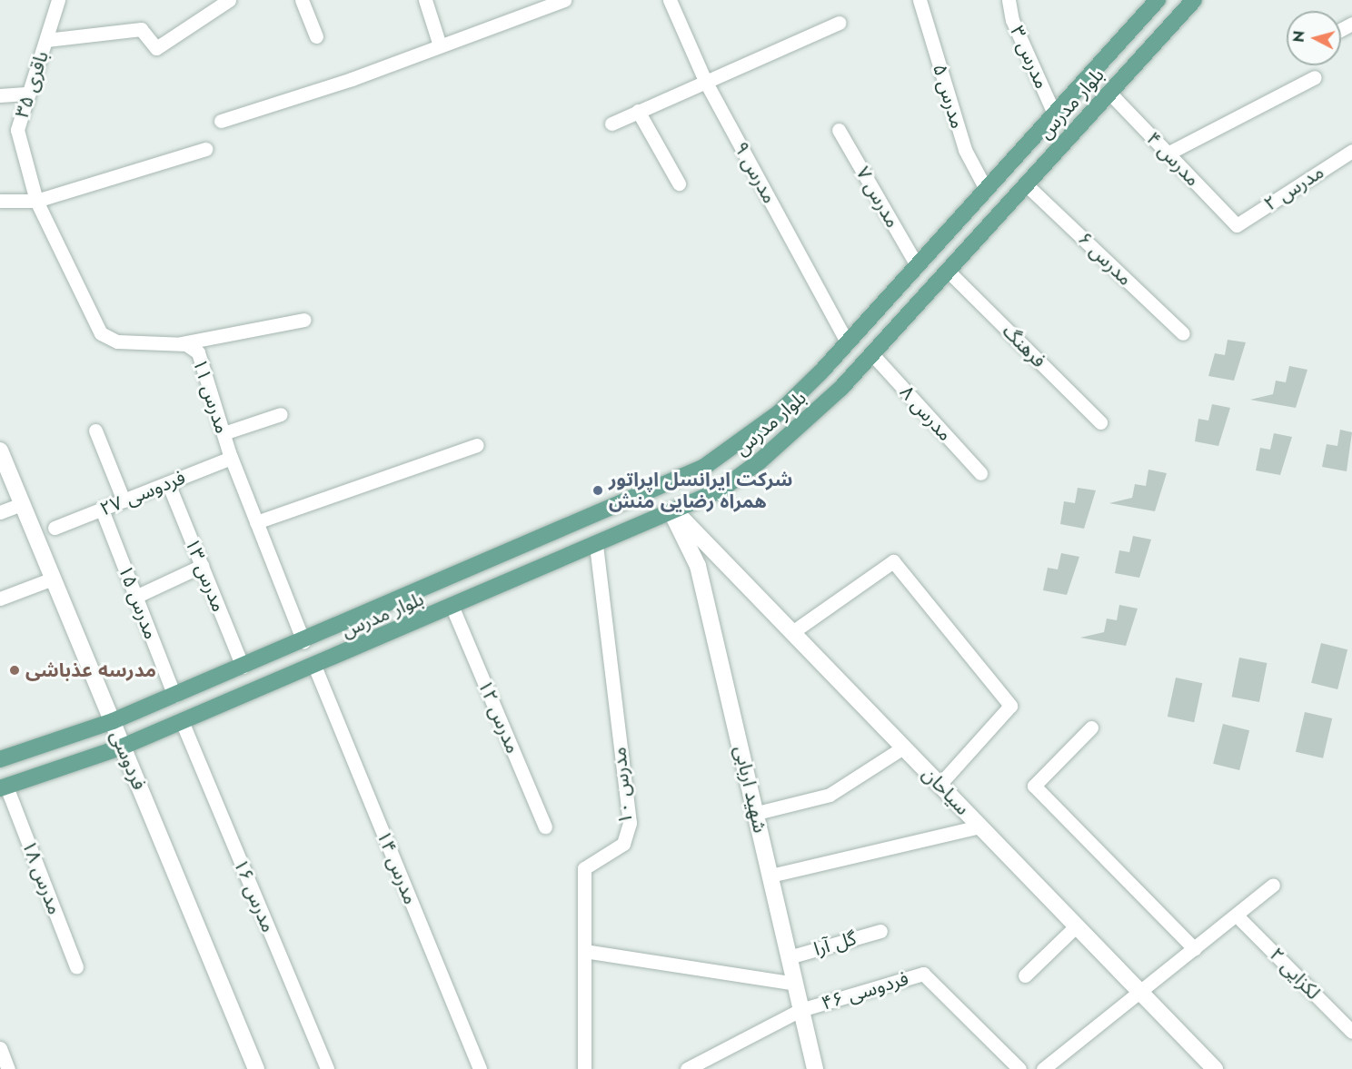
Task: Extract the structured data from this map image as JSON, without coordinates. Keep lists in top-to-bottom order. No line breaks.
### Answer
{"streets":{"main road":["بلوار مدرس"],"street":["مدرس ۳","باقری ۳۵","مدرس ۵","مدرس ۴","مدرس ۹","مدرس ۲","مدرس ۷","مدرس ۶","فرهنگ","مدرس ۱۱","مدرس ۸","فردوسی ۲۷","مدرس ۱۳","مدرس ۱۵","مدرس ۱۲","فردوسی","مدرس ۱۰","شهید اربابی","سیاحان","مدرس ۱۴","مدرس ۱۸","مدرس ۱۶","گل آرا","لکزایی ۲","فردوسی ۴۶"]},"crossings":[["مدرس ۳","بلوار مدرس"],["باقری ۳۵","مدرس ۱۱"],["مدرس ۵","بلوار مدرس"],["بلوار مدرس","مدرس ۴"],["بلوار مدرس","مدرس ۹"],["بلوار مدرس","مدرس ۷"],["بلوار مدرس","مدرس ۶"],["بلوار مدرس","فرهنگ"],["بلوار مدرس","مدرس ۱۱"],["بلوار مدرس","مدرس ۸"],["بلوار مدرس","مدرس ۱۳"],["بلوار مدرس","مدرس ۱۵"],["بلوار مدرس","مدرس ۱۲"],["بلوار مدرس","فردوسی"],["بلوار مدرس","مدرس ۱۰"],["بلوار مدرس","شهید اربابی"],["بلوار مدرس","سیاحان"],["بلوار مدرس","مدرس ۱۴"],["بلوار مدرس","مدرس ۱۸"],["بلوار مدرس","مدرس ۱۶"],["مدرس ۴","مدرس ۲"],["مدرس ۱۱","فردوسی ۲۷"],["فردوسی ۲۷","مدرس ۱۳"],["فردوسی ۲۷","مدرس ۱۵"],["شهید اربابی","سیاحان"],["شهید اربابی","گل آرا"],["شهید اربابی","فردوسی ۴۶"]],"places":["شرکت ایرانسل اپراتور همراه رضایی منش","مدرسه عذباشی"],"north":"left"}
